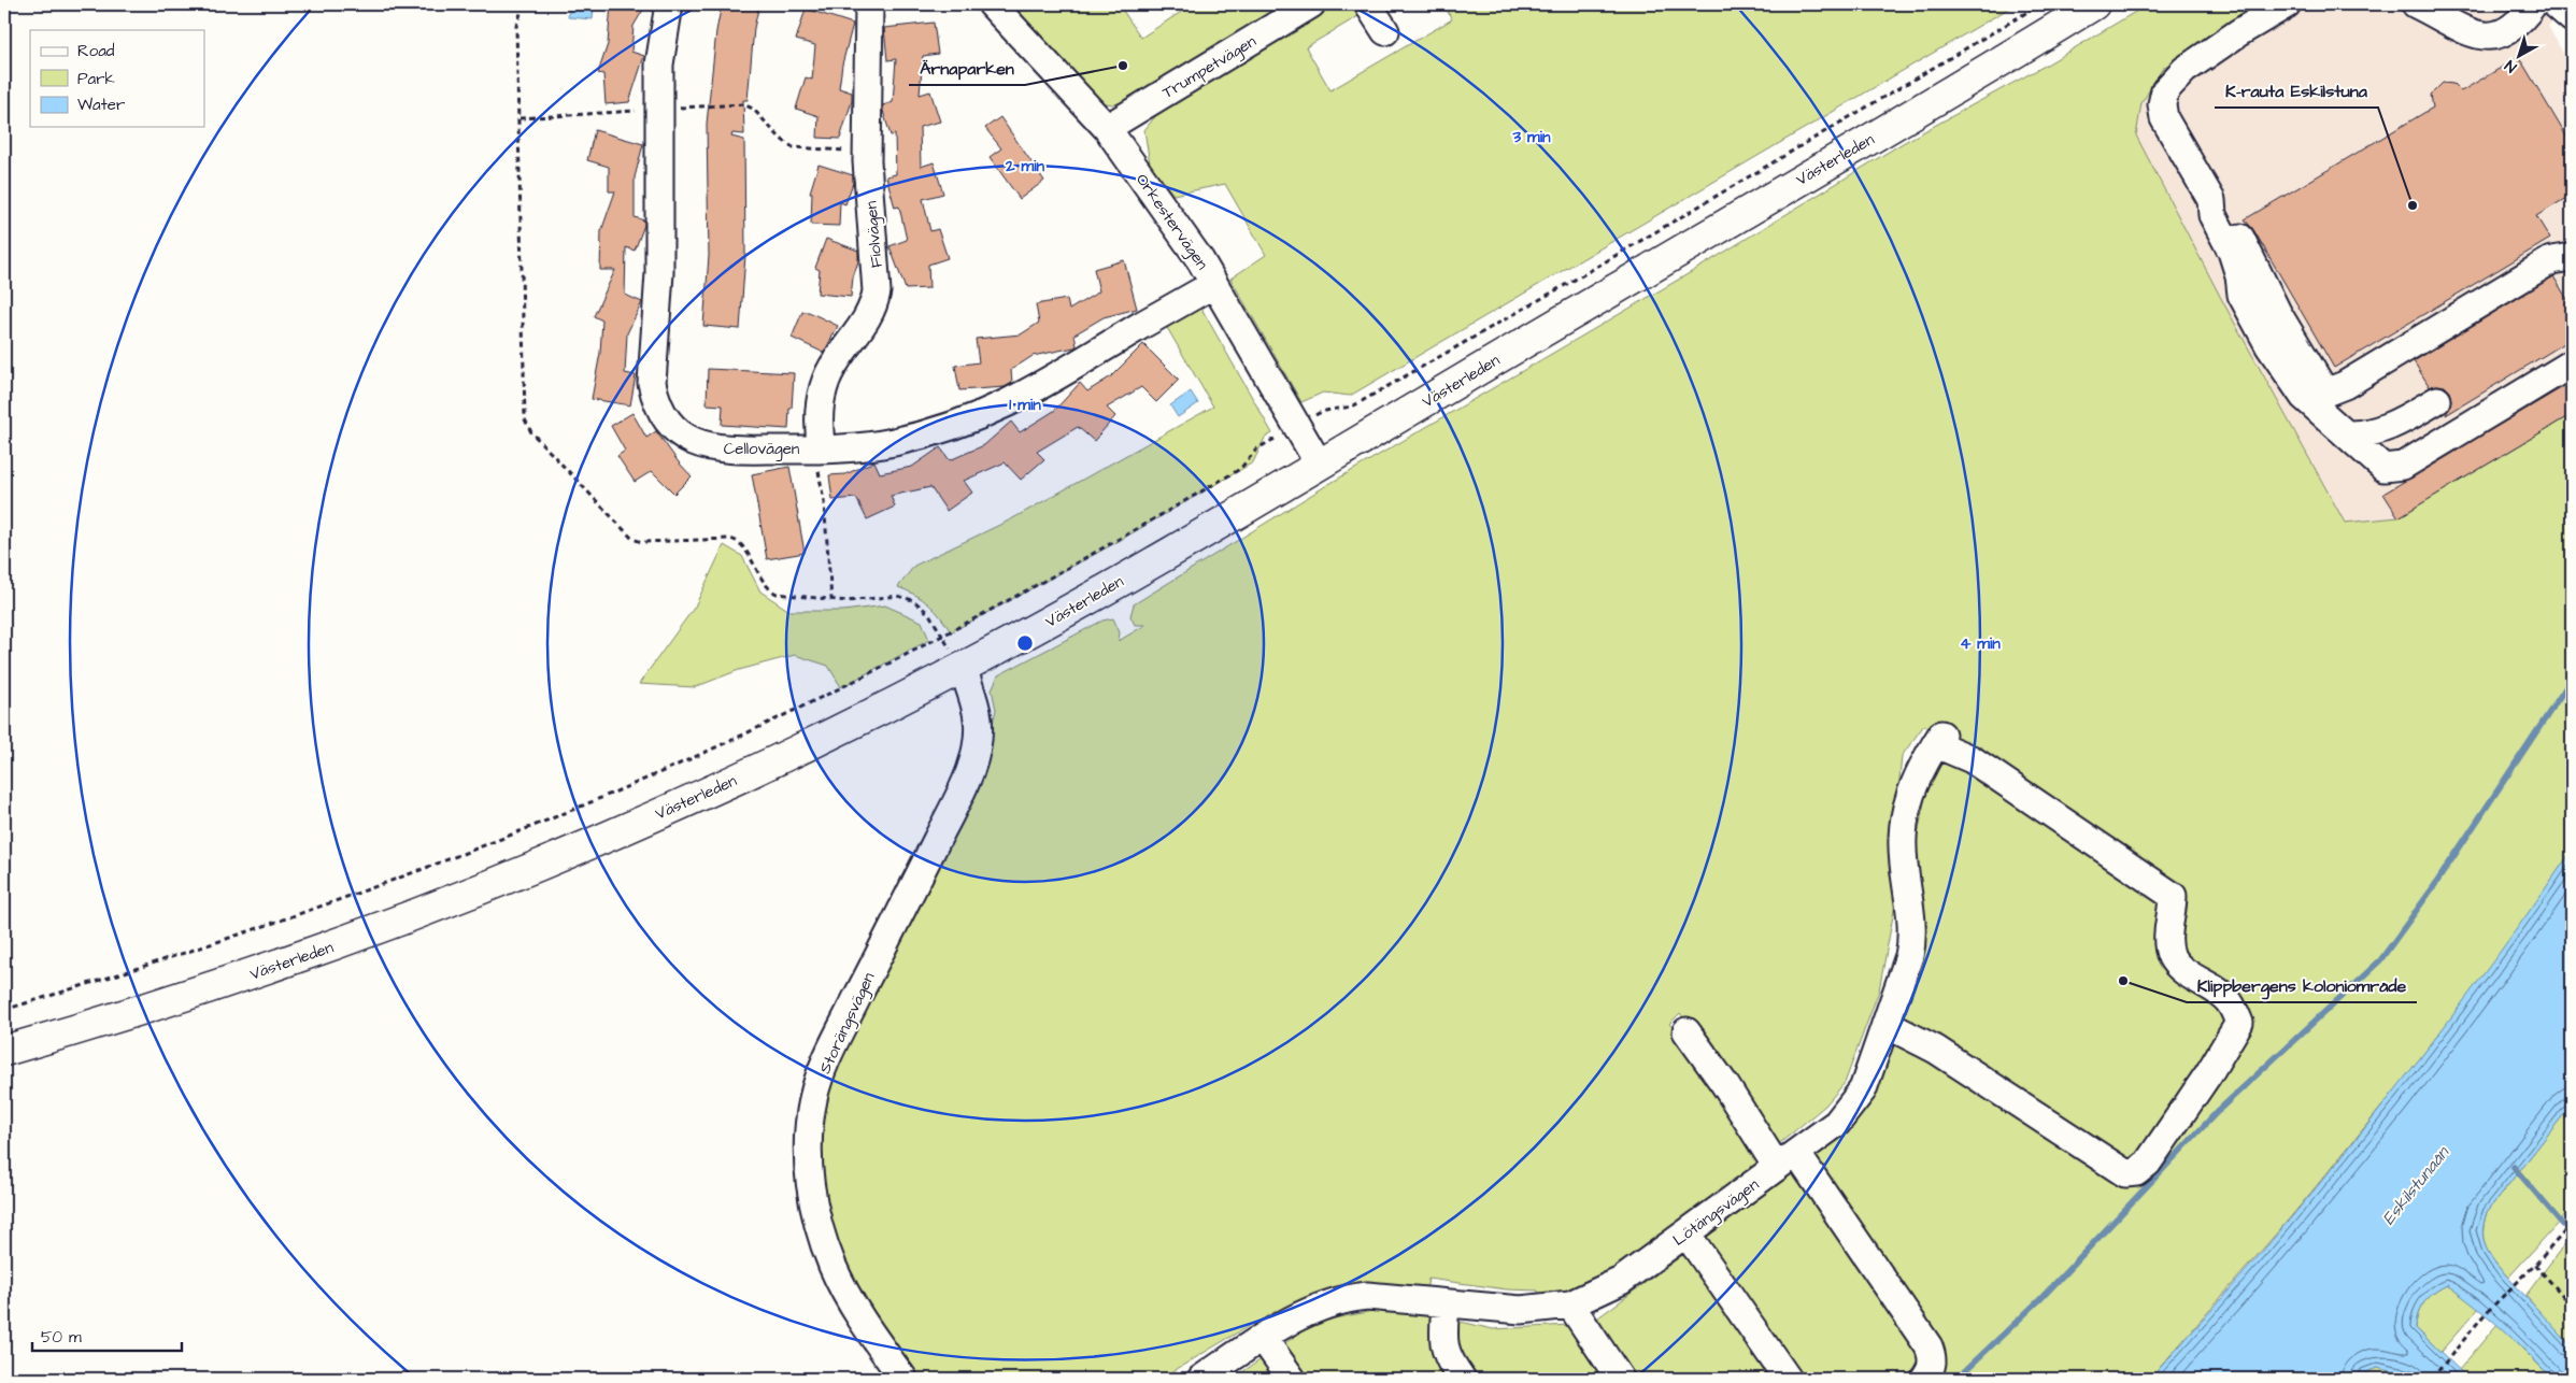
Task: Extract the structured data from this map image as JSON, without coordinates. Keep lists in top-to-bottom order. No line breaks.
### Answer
{"streets":{"main road":["Västerleden"],"street":["Trumpetvägen","Orkestervägen","Fiolvägen","Cellovägen","Storängsvägen","Lötängsvägen"]},"crossings":[["Trumpetvägen","Orkestervägen"],["Västerleden","Orkestervägen"],["Västerleden","Storängsvägen"],["Orkestervägen","Cellovägen"],["Fiolvägen","Cellovägen"]],"water":["Eskilstunaån"],"places":["Ärnaparken","K-rauta Eskilstuna","Klippbergens koloniområde"],"legend":["Road","Park","Water"],"scale_bar":"50 m","north":"bottom left","rings":["3 min","2 min","1 min","4 min"]}
